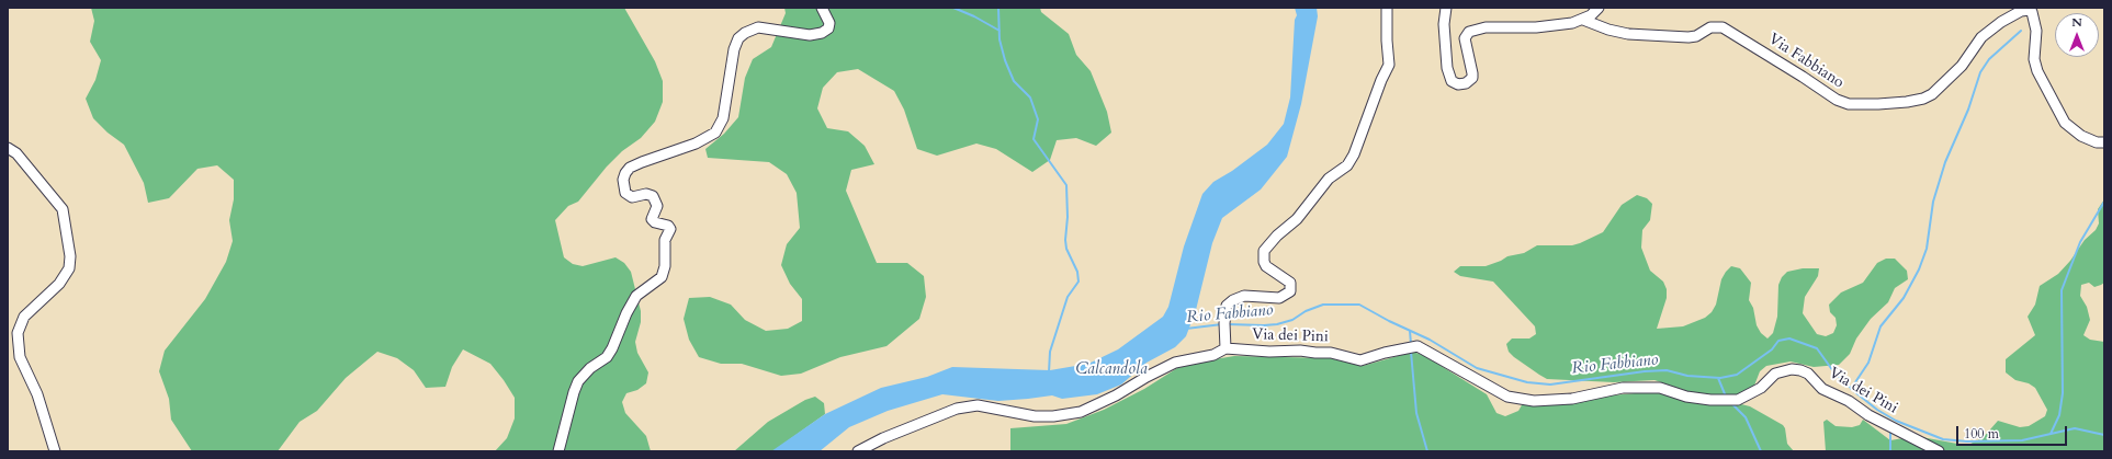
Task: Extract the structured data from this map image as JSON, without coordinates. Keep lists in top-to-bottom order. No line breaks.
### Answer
{"streets":{"street":["Via Fabbiano","Via dei Pini"]},"water":["Rio Fabbiano","Calcandola"],"scale_bar":"100 m","north":"top"}
